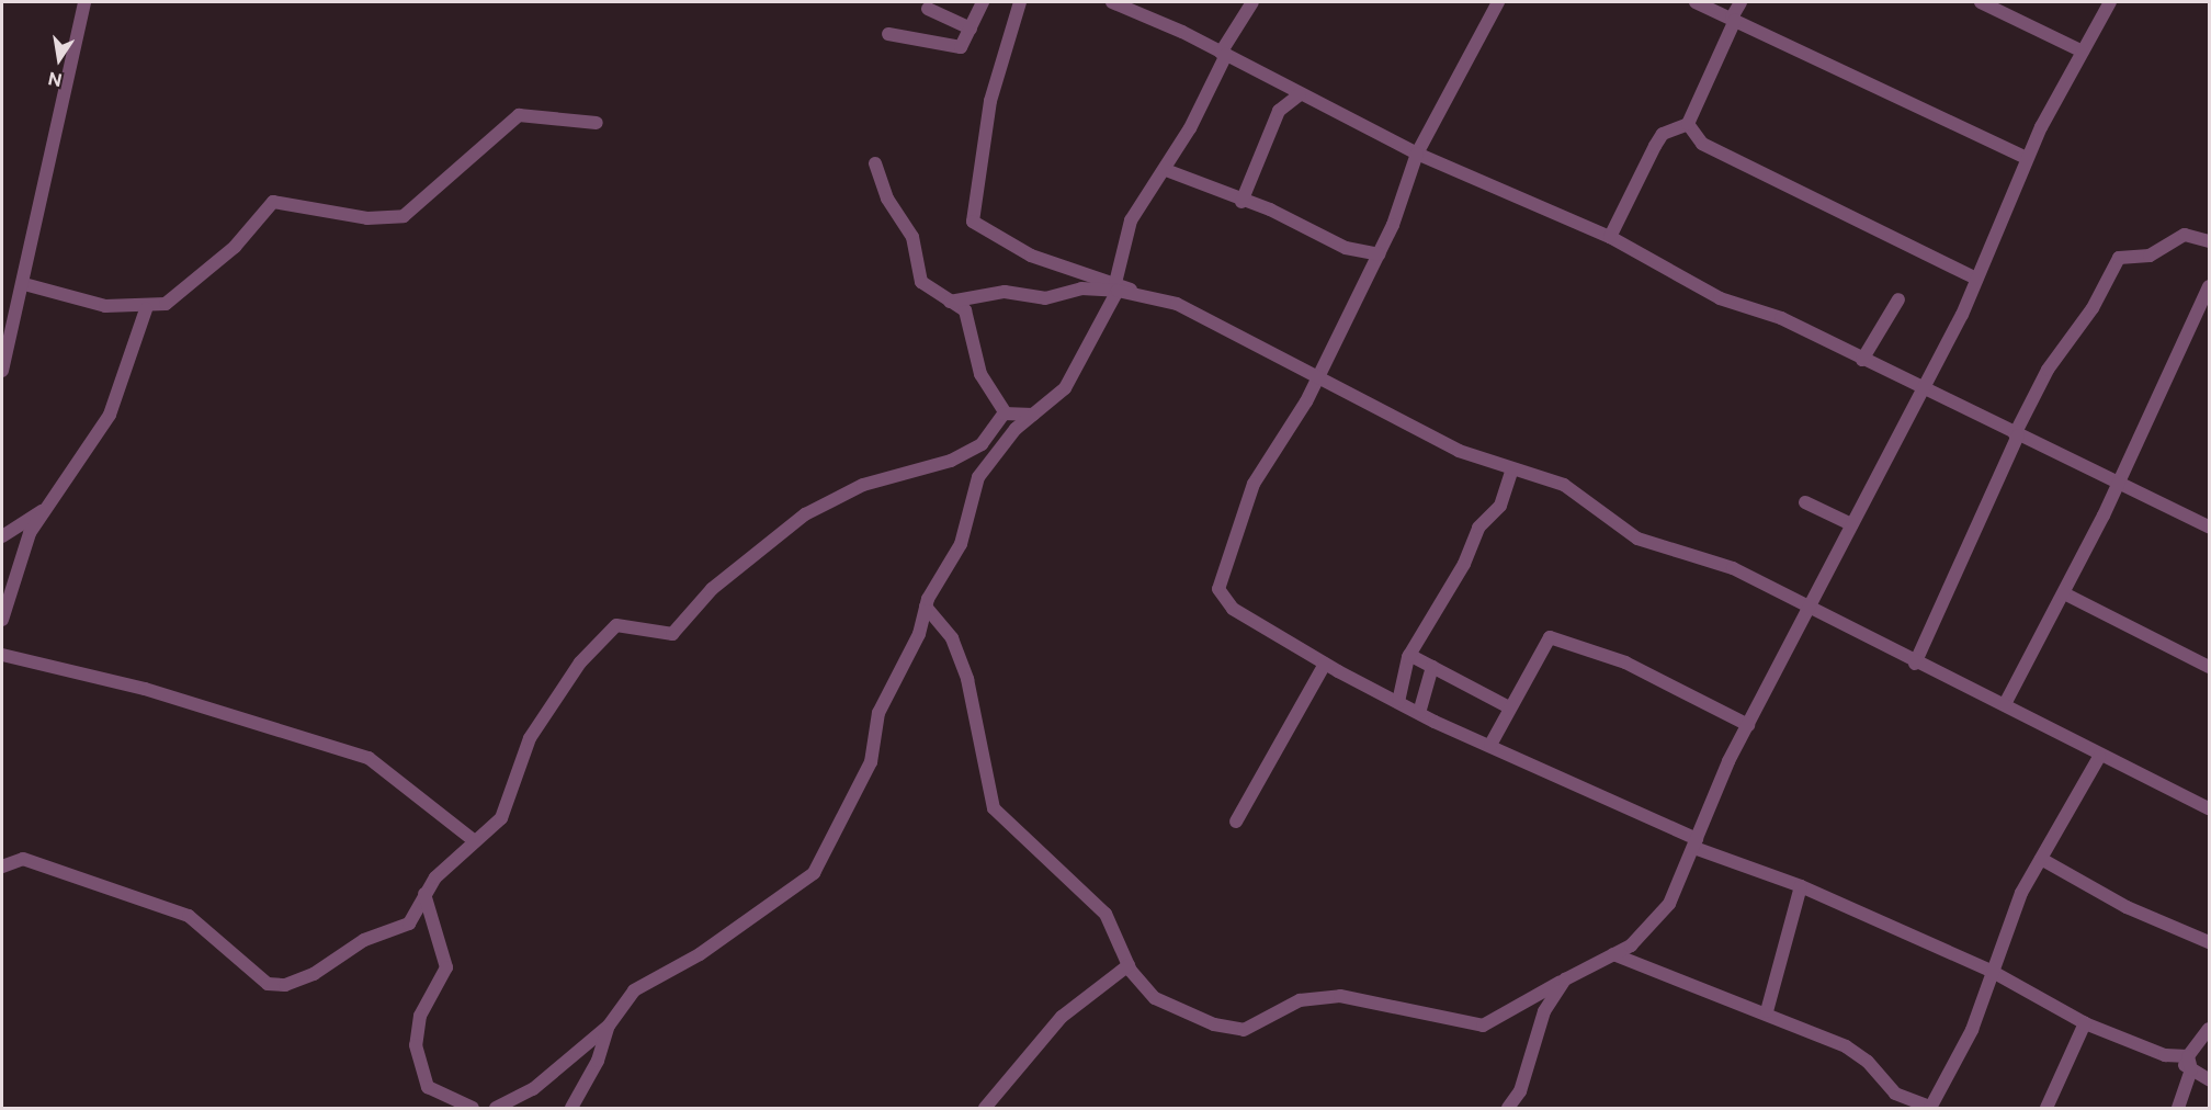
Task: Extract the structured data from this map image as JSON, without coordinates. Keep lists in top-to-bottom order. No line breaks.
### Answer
{"north":"bottom"}
